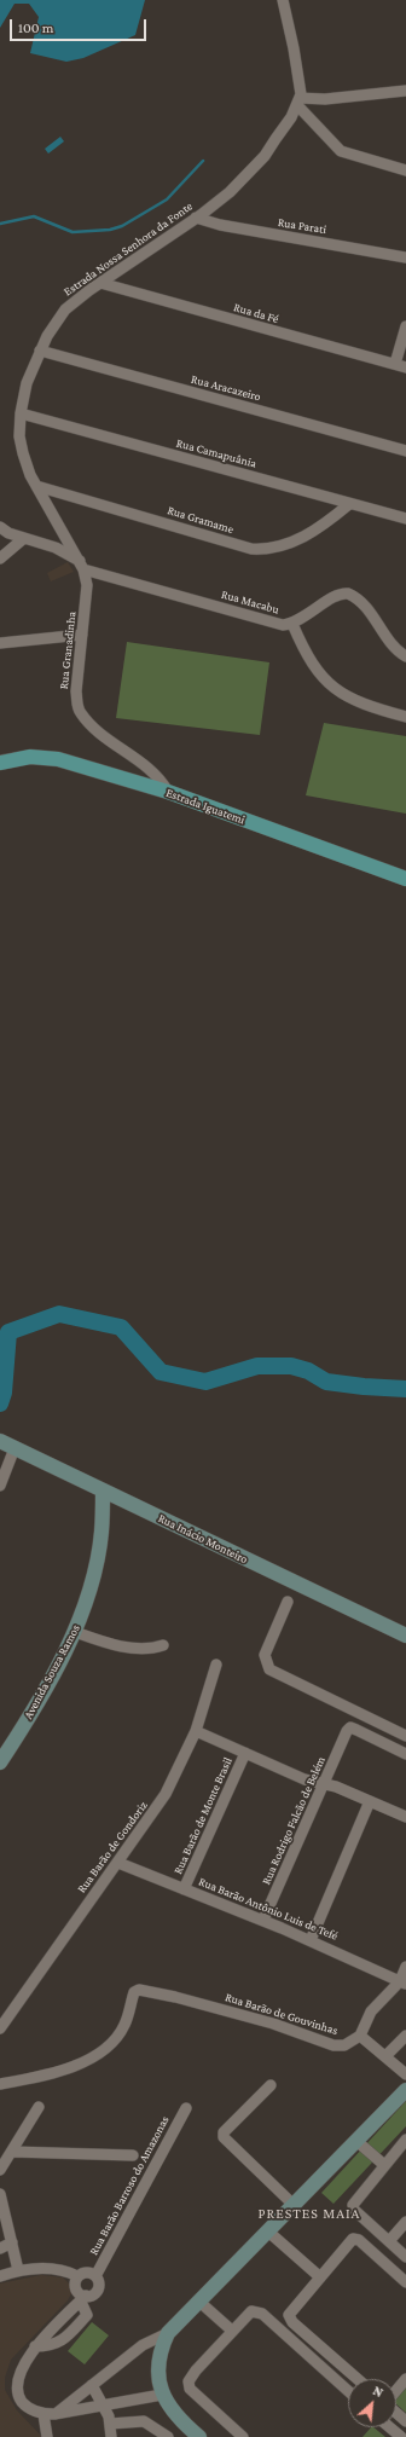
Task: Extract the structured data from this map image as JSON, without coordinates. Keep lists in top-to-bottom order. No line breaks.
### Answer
{"streets":{"main road":["Estrada Iguatemi"],"street":["Rua Parati","Estrada Nossa Senhora da Fonte","Rua da Fé","Rua Aracazeiro","Rua Camapuânia","Rua Gramame","Rua Macabu","Rua Granadinha","Rua Inácio Monteiro","Avenida Souza Ramos","Rua Barão de Monte Brasil","Rua Rodrigo Falcão de Belém","Rua Barão de Gondoriz","Rua Barão Antônio Luis de Tefé","Rua Barão de Gouvinhas","Rua Barão Barroso do Amazonas"]},"crossings":[["Rua Parati","Estrada Nossa Senhora da Fonte"],["Estrada Nossa Senhora da Fonte","Rua da Fé"],["Estrada Nossa Senhora da Fonte","Rua Aracazeiro"],["Estrada Nossa Senhora da Fonte","Rua Camapuânia"],["Estrada Nossa Senhora da Fonte","Rua Gramame"],["Estrada Nossa Senhora da Fonte","Rua Macabu"],["Estrada Nossa Senhora da Fonte","Rua Granadinha"],["Rua Camapuânia","Rua Gramame"],["Rua Macabu","Rua Granadinha"],["Rua Granadinha","Estrada Iguatemi"],["Rua Inácio Monteiro","Avenida Souza Ramos"],["Rua Barão de Monte Brasil","Rua Barão Antônio Luis de Tefé"],["Rua Rodrigo Falcão de Belém","Rua Barão Antônio Luis de Tefé"],["Rua Barão de Gondoriz","Rua Barão Antônio Luis de Tefé"]],"districts":["PRESTES MAIA"],"scale_bar":"100 m","north":"top right"}
